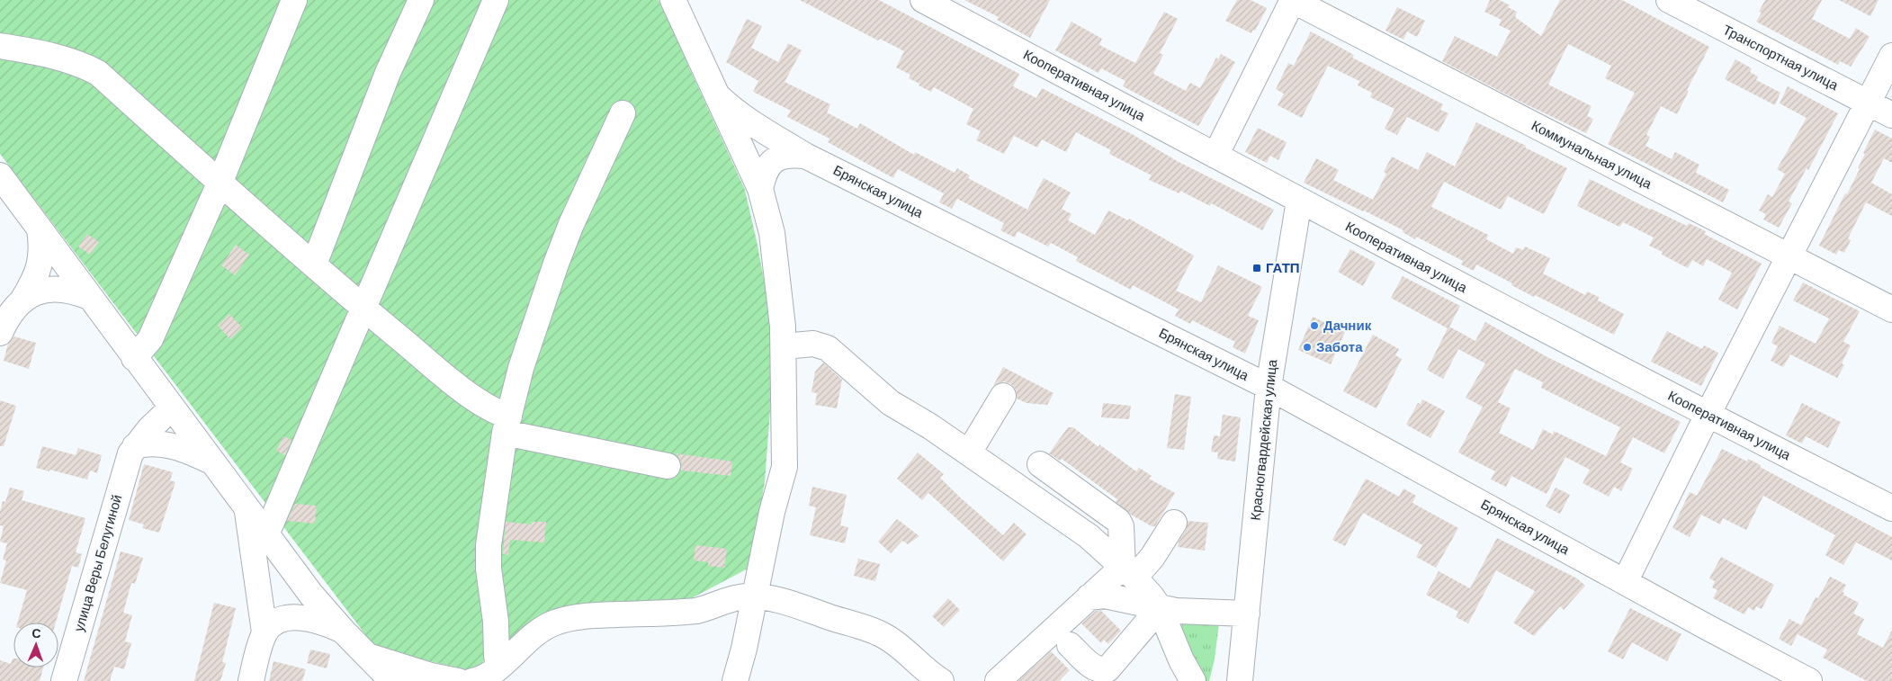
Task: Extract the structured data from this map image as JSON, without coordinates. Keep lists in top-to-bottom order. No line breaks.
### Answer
{"streets":{"street":["Транспортная улица","Кооперативная улица","Коммунальная улица","Брянская улица","Красногвардейская улица","улица Веры Белугиной"]},"crossings":[["Кооперативная улица","Красногвардейская улица"],["Брянская улица","Красногвардейская улица"]],"places":{"transit":["ГАТП"],"other":["Дачник","Забота"]},"north":"top"}
